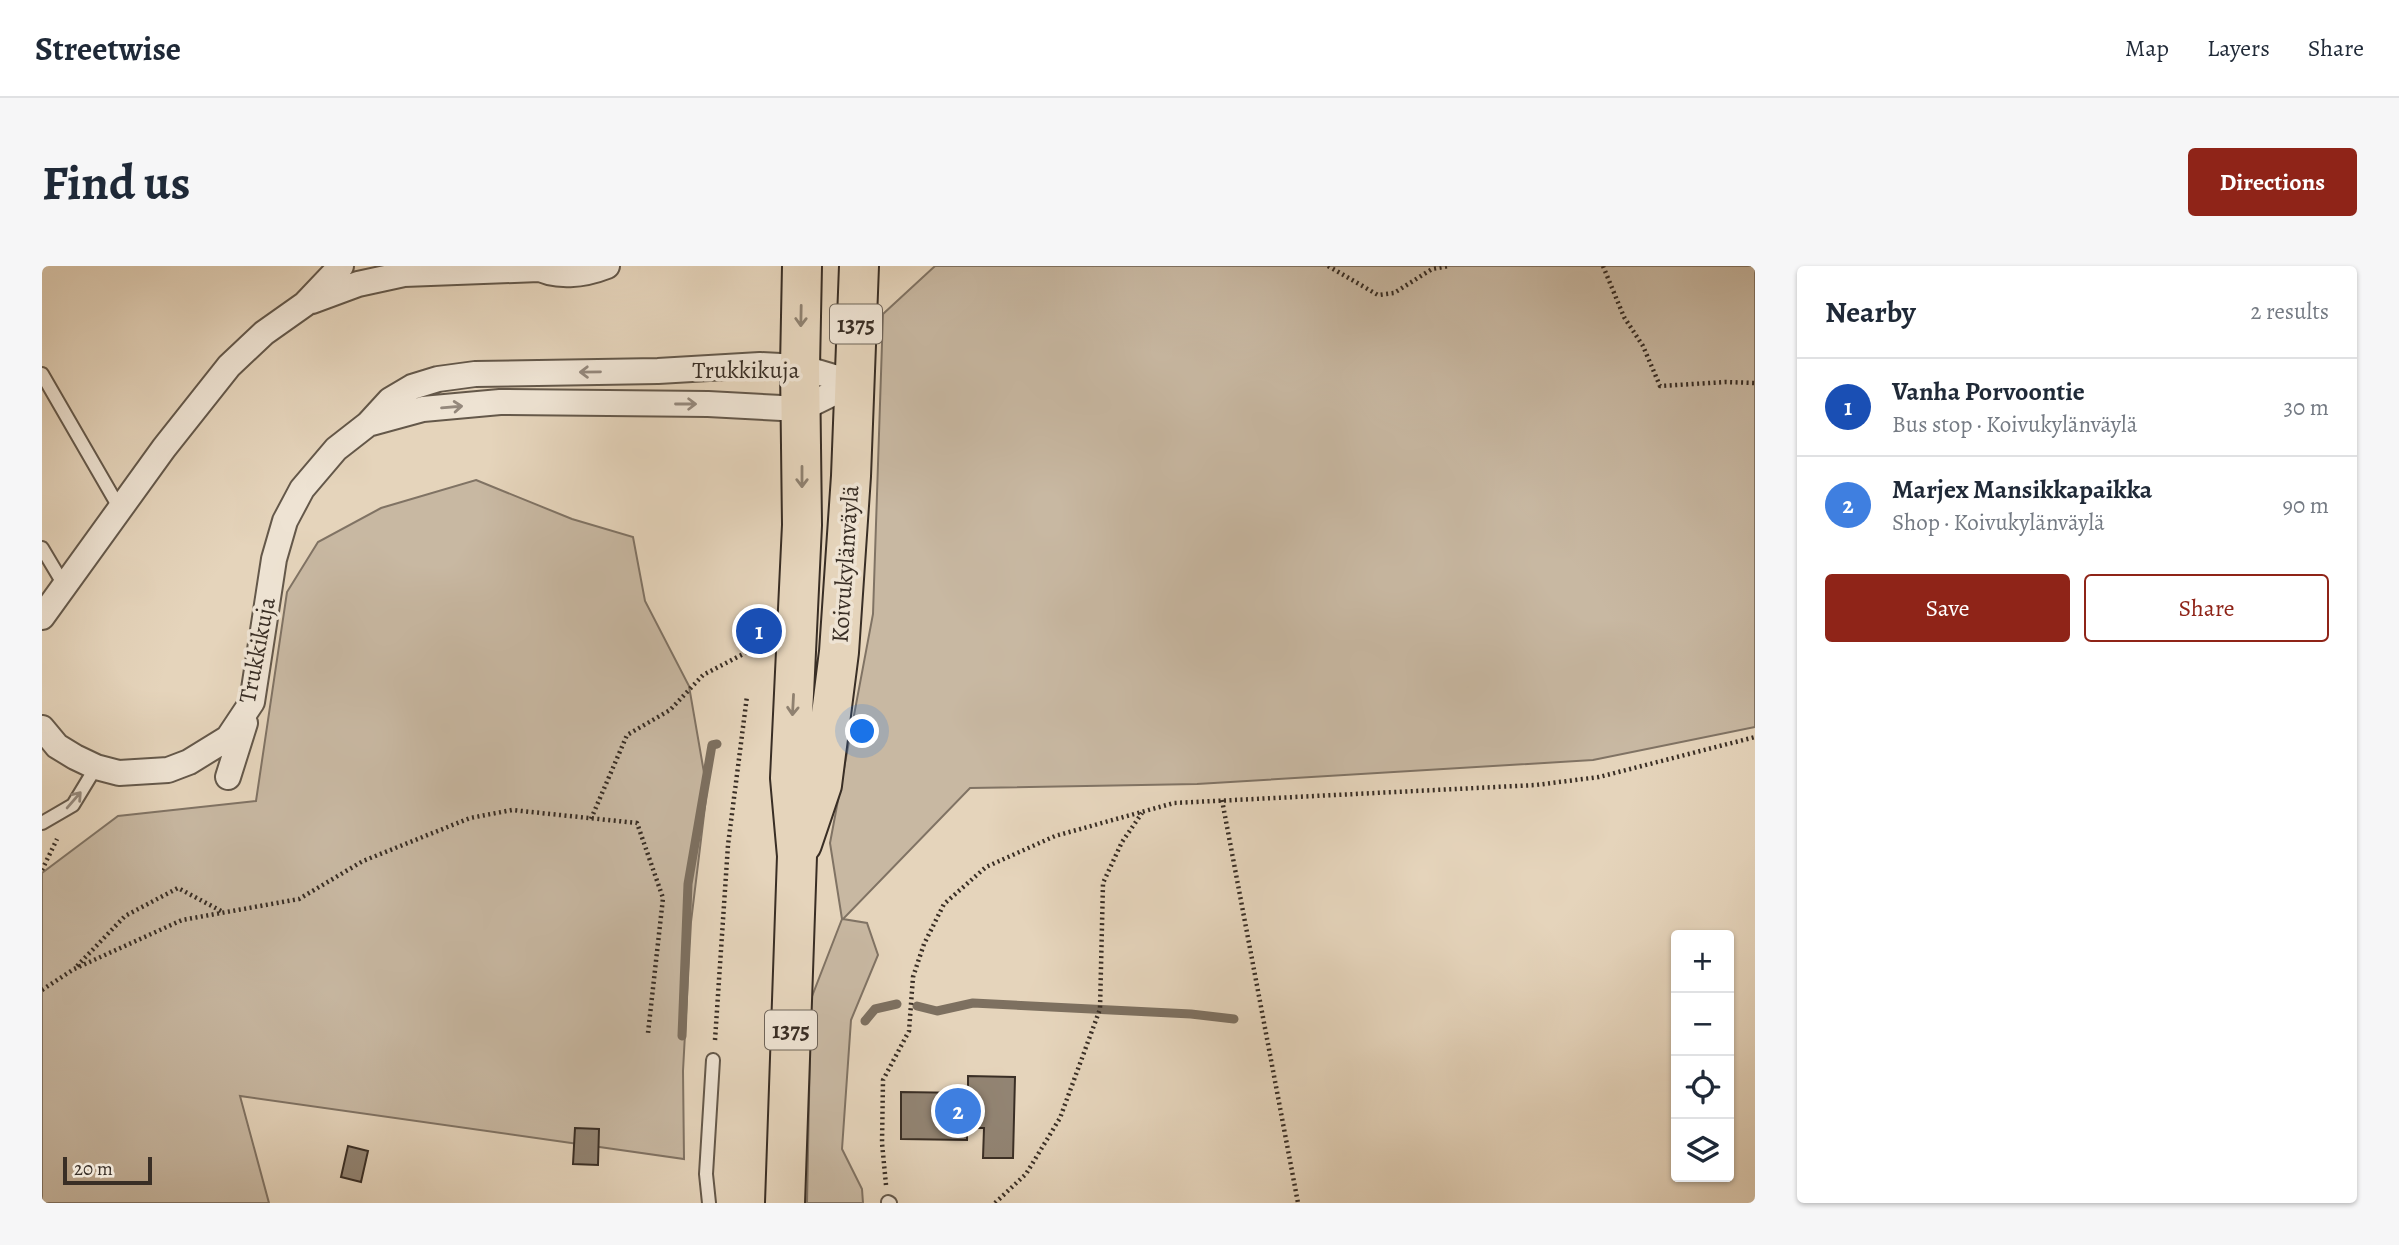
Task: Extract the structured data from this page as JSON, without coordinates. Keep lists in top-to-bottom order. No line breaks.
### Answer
{"streets":{"main road":["1375","Koivukylänväylä"],"street":["Trukkikuja"]},"crossings":[["Trukkikuja","Koivukylänväylä"]],"scale_bar":"20 m","page":{"header":"Streetwise","nav":["Map","Layers","Share"],"buttons":["Directions",["Save","Share"]],"title":"Find us","heading":["Nearby","2 results"],"list":[{"mark":"1","name":"Vanha Porvoontie","note":"Bus stop · Koivukylänväylä","value":"30 m"},{"mark":"2","name":"Marjex Mansikkapaikka","note":"Shop · Koivukylänväylä","value":"90 m"}],"pins":["1","2"],"map_buttons":["+","−"],"scale":"20 m"}}
